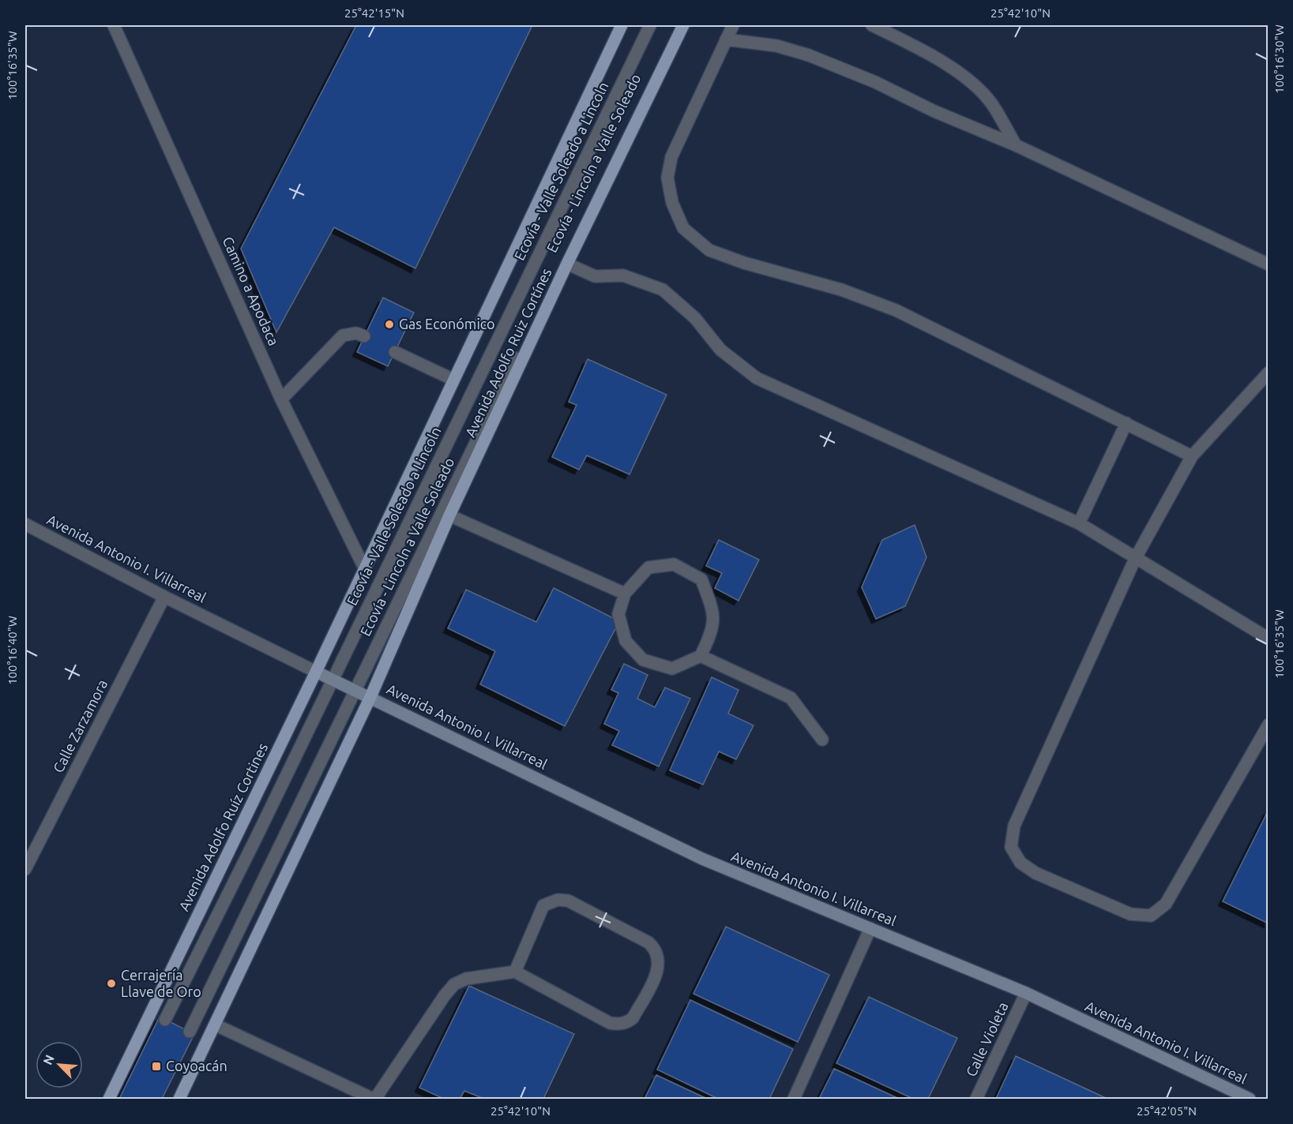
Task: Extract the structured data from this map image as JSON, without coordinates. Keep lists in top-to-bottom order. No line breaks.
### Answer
{"streets":{"main road":["Avenida Adolfo Ruiz Cortínes","Avenida Adolfo Ruíz Cortines"],"street":["Ecovía - Lincoln a Valle Soleado","Ecovía - Valle Soleado a Lincoln","Camino a Apodaca","Avenida Antonio I. Villarreal","Calle Zarzamora","Calle Violeta"]},"crossings":[["Ecovía - Lincoln a Valle Soleado","Avenida Antonio I. Villarreal"],["Ecovía - Valle Soleado a Lincoln","Avenida Antonio I. Villarreal"],["Camino a Apodaca","Avenida Adolfo Ruíz Cortines"],["Avenida Adolfo Ruiz Cortínes","Avenida Antonio I. Villarreal"],["Avenida Antonio I. Villarreal","Calle Zarzamora"],["Avenida Antonio I. Villarreal","Avenida Adolfo Ruíz Cortines"],["Avenida Antonio I. Villarreal","Calle Violeta"]],"places":{"other":["Gas Económico","Cerrajería Llave de Oro"],"transit":["Coyoacán"]},"north":"top left","coordinates":["25°42'15\"N","25°42'10\"N","100°16'30\"W","100°16'35\"W","100°16'40\"W","25°42'05\"N"]}
